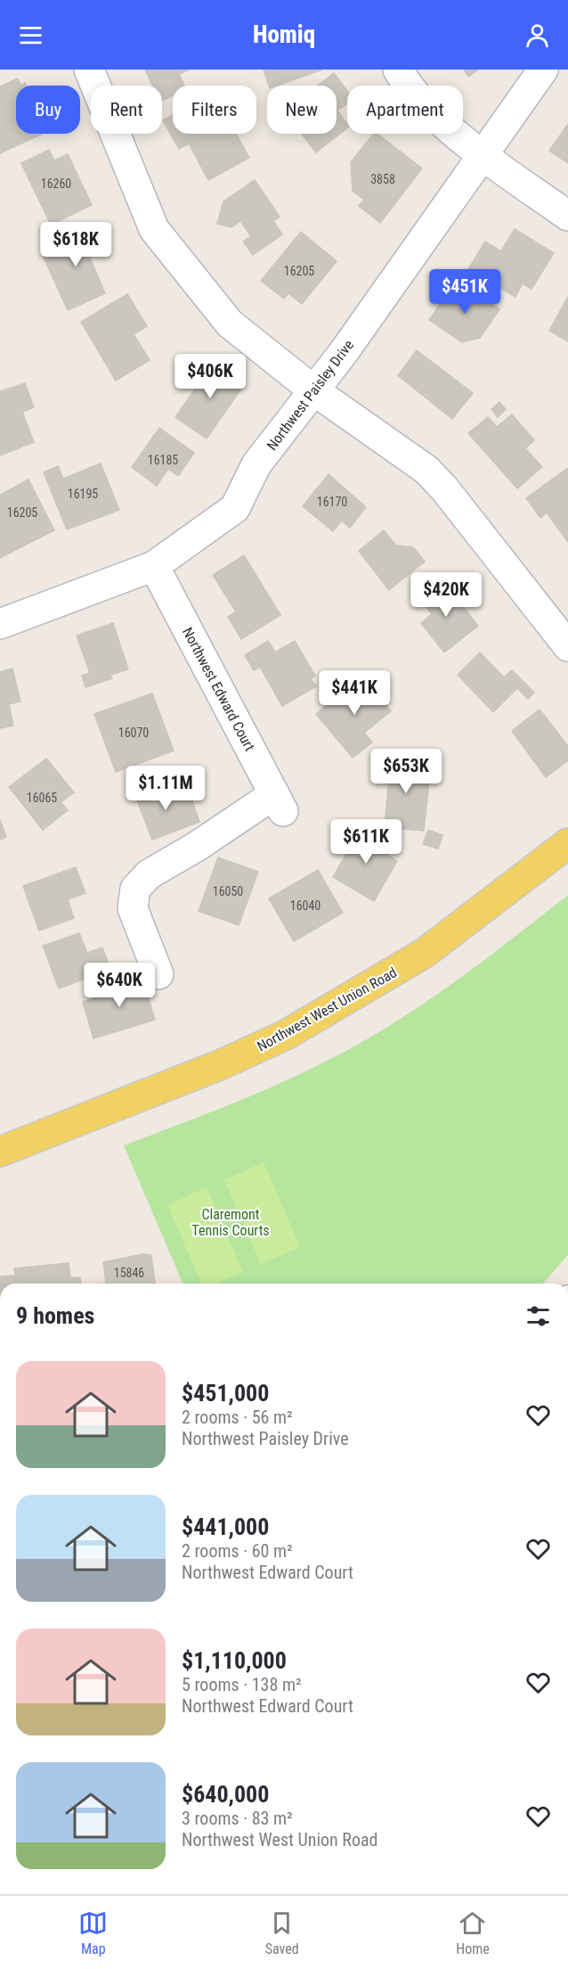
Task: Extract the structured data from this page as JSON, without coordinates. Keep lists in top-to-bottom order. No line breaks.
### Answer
{"streets":{"main road":["Northwest West Union Road"],"street":["Northwest Paisley Drive","Northwest Edward Court"]},"crossings":[["Northwest Paisley Drive","Northwest Edward Court"]],"parks":["Claremont Tennis Courts"],"house_numbers":["3858","16260","16205","16185","16195","16170","16205","16070","16065","16050","16040","15846"],"page":{"header":"Homiq","chip":["Buy","Rent","Filters","New","Apartment"],"price":["$618K","$451K","$406K","$420K","$441K","$653K","$1.11M","$611K","$640K"],"heading":"9 homes","list":[{"name":"$451,000","note":"2 rooms · 56 m² · Northwest Paisley Drive"},{"name":"$441,000","note":"2 rooms · 60 m² · Northwest Edward Court"},{"name":"$1,110,000","note":"5 rooms · 138 m² · Northwest Edward Court"},{"name":"$640,000","note":"3 rooms · 83 m² · Northwest West Union Road"}],"tabs":["Map","Saved","Home"]}}
